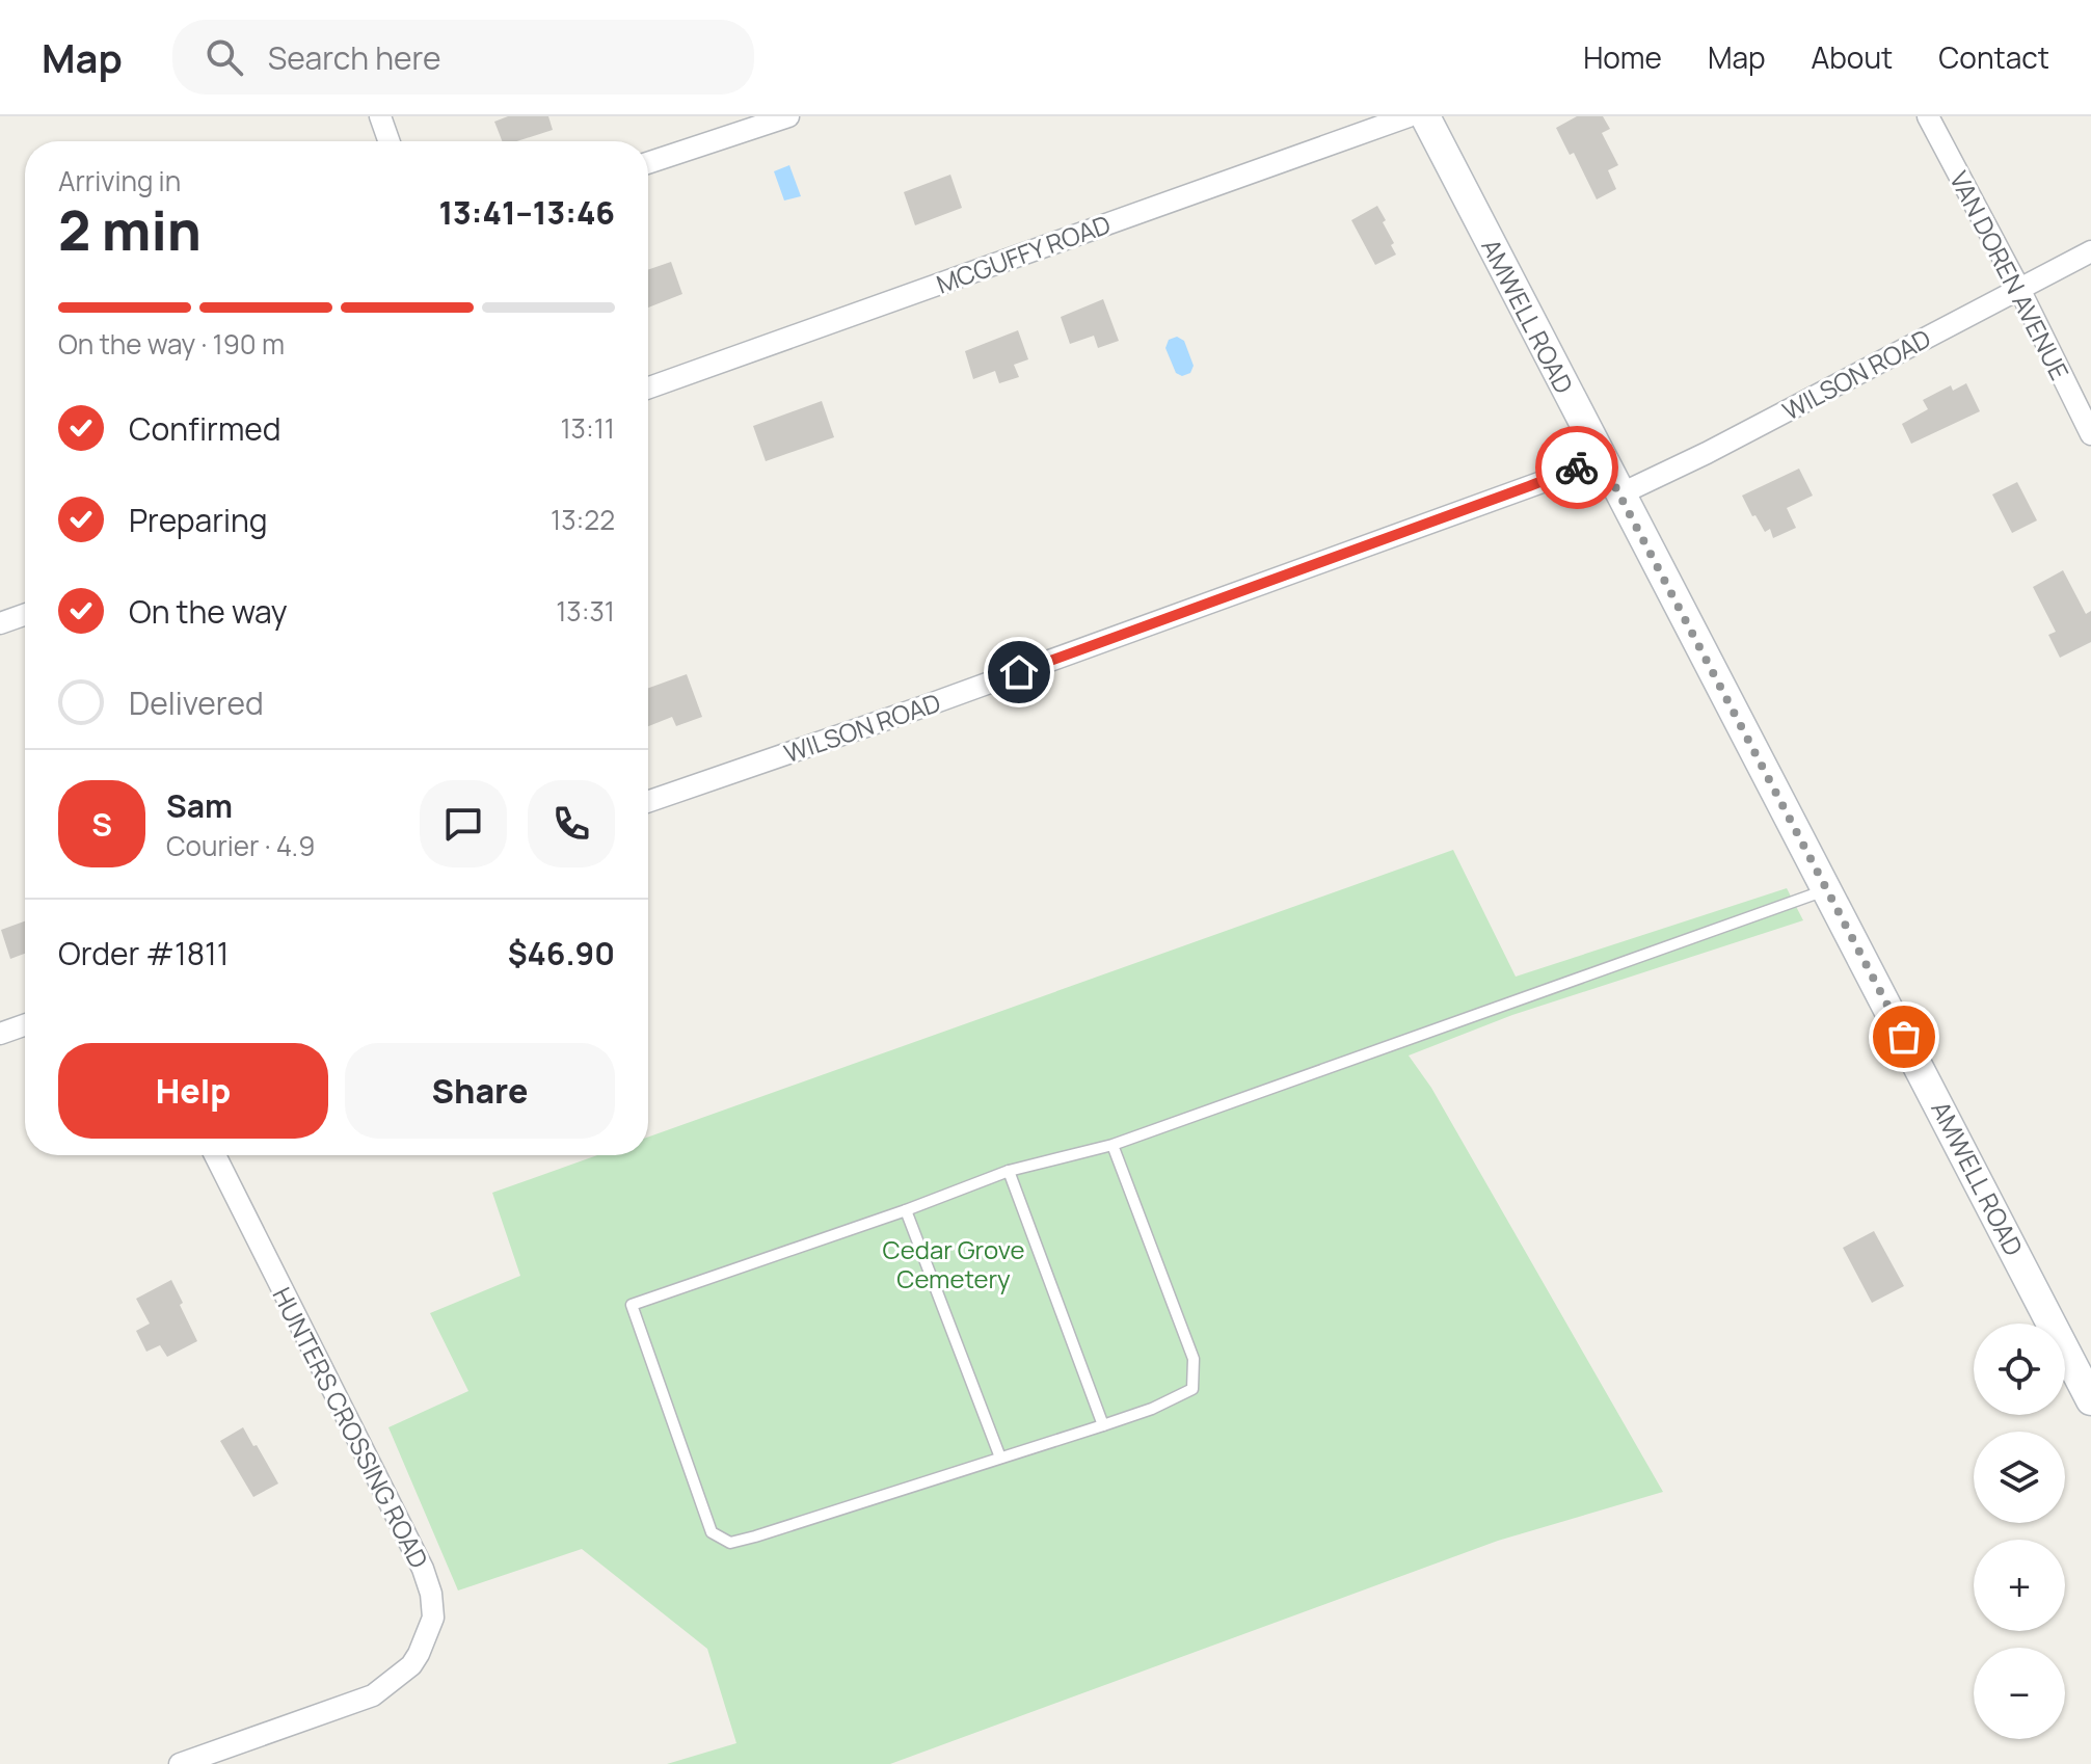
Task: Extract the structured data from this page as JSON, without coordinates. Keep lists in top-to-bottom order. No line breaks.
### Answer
{"streets":{"main road":["AMWELL ROAD"],"street":["MCGUFFY ROAD","VAN DOREN AVENUE","WILSON ROAD","HUNTERS CROSSING ROAD"]},"crossings":[["VAN DOREN AVENUE","WILSON ROAD"],["AMWELL ROAD","WILSON ROAD"]],"parks":["Cedar Grove Cemetery"],"page":{"header":"Map","search":"Search here","nav":["Home","Map","About","Contact"],"heading":["2 min","Arriving in","13:41–13:46"],"panel":["Sam","Courier · 4.9","Order #1811","$46.90"],"bar":"On the way · 190 m","list":[["Confirmed","13:11"],["Preparing","13:22"],["On the way","13:31"],"Delivered"],"round":"S","buttons":["Help","Share"],"map_buttons":["+","−"]}}
